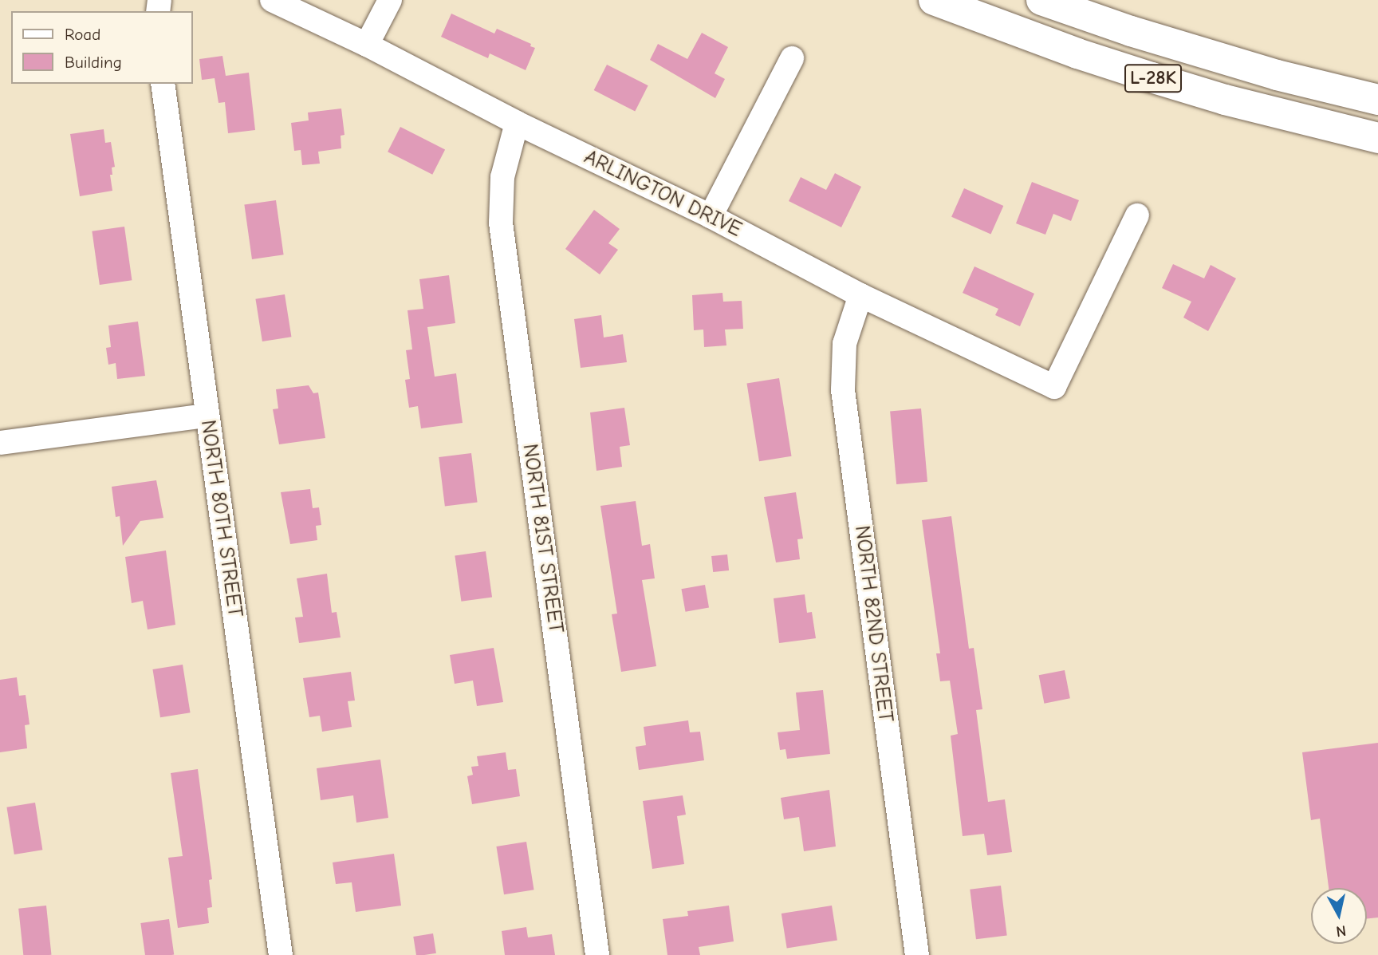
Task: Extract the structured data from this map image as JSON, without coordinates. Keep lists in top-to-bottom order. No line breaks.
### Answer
{"streets":{"main road":["L-28K"],"street":["ARLINGTON DRIVE","NORTH 80TH STREET","NORTH 81ST STREET","NORTH 82ND STREET"]},"crossings":[["ARLINGTON DRIVE","NORTH 81ST STREET"],["ARLINGTON DRIVE","NORTH 82ND STREET"]],"legend":["Road","Building"],"north":"bottom"}
